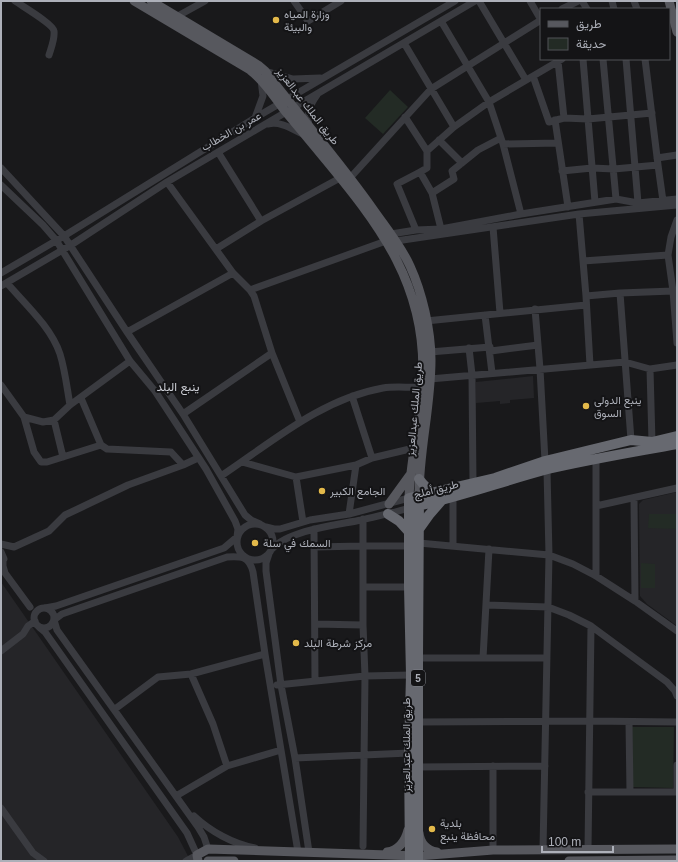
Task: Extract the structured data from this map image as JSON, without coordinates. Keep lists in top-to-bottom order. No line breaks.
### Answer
{"streets":{"highway":["طريق الملك عبدالعزيز","طريق أملج","5"],"street":["عمر بن الخطاب"]},"crossings":[["طريق الملك عبدالعزيز","عمر بن الخطاب"],["طريق الملك عبدالعزيز","طريق أملج"]],"districts":["ينبع البلد"],"places":["وزارة المياه والبيئة","ينبع الدولى السوق","الجامع الكبير","السمك في سلة","مركز شرطة البلد","بلدية محافظة ينبع"],"legend":["طريق","حديقة"],"scale_bar":"100 m"}
